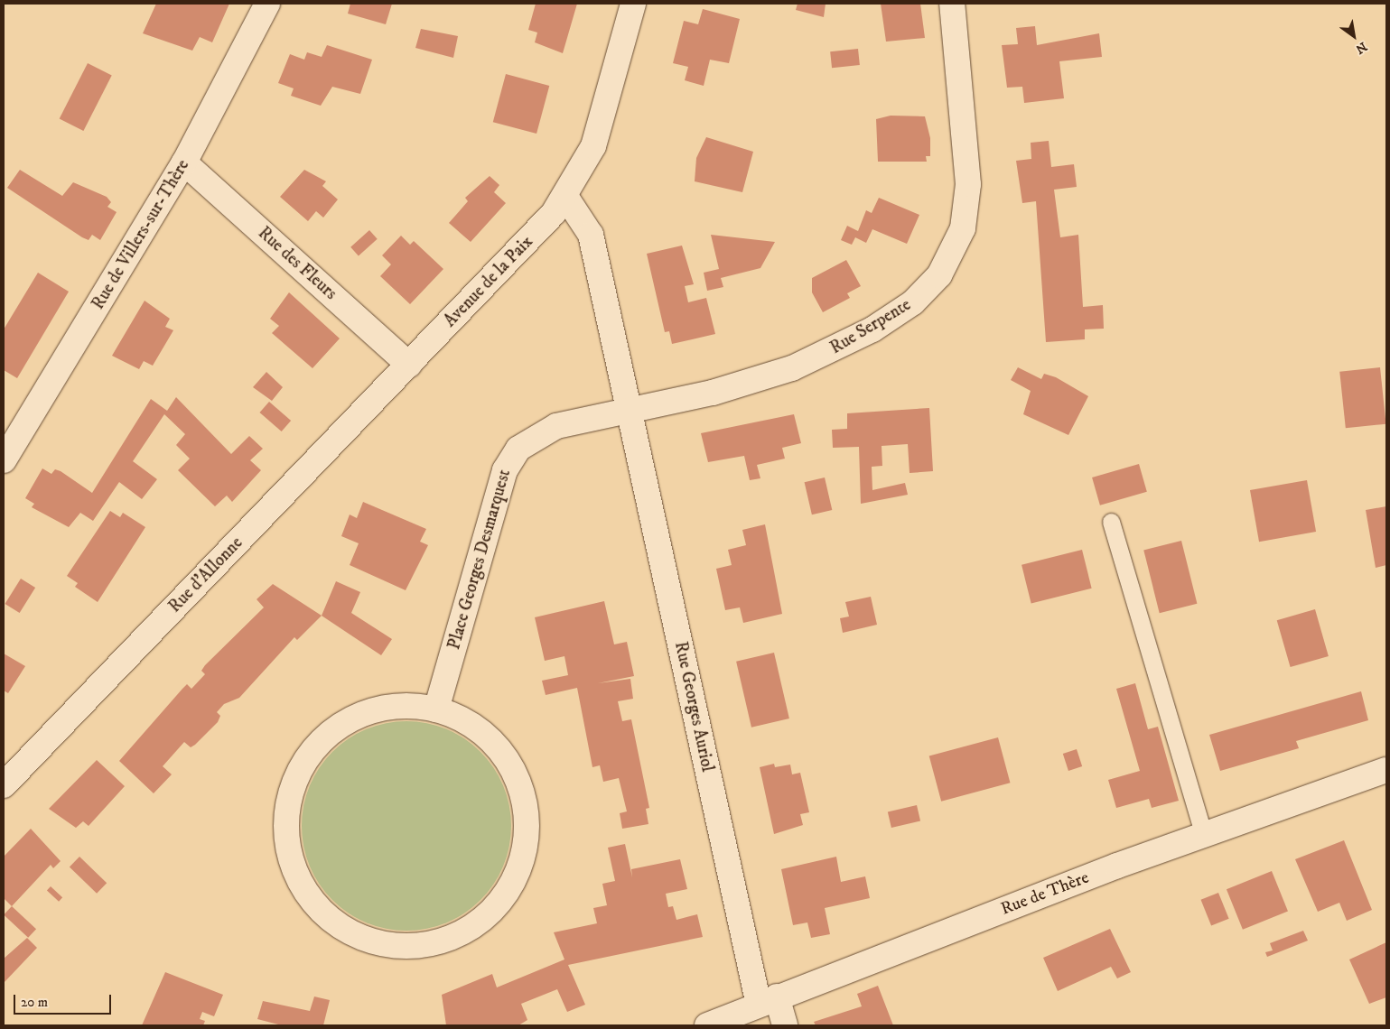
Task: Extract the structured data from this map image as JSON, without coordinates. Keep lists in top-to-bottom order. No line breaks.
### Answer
{"streets":{"street":["Rue de Villers-sur-Thère","Rue des Fleurs","Avenue de la Paix","Rue Serpente","Place Georges Desmarquest","Rue d'Allonne","Rue Georges Auriol","Rue de Thère"]},"crossings":[["Rue de Villers-sur-Thère","Rue des Fleurs"],["Rue des Fleurs","Avenue de la Paix"],["Rue des Fleurs","Rue d'Allonne"],["Avenue de la Paix","Rue d'Allonne"],["Rue Serpente","Place Georges Desmarquest"],["Rue Serpente","Rue Georges Auriol"],["Place Georges Desmarquest","Rue Georges Auriol"],["Rue Georges Auriol","Rue de Thère"]],"scale_bar":"20 m","north":"bottom right"}
